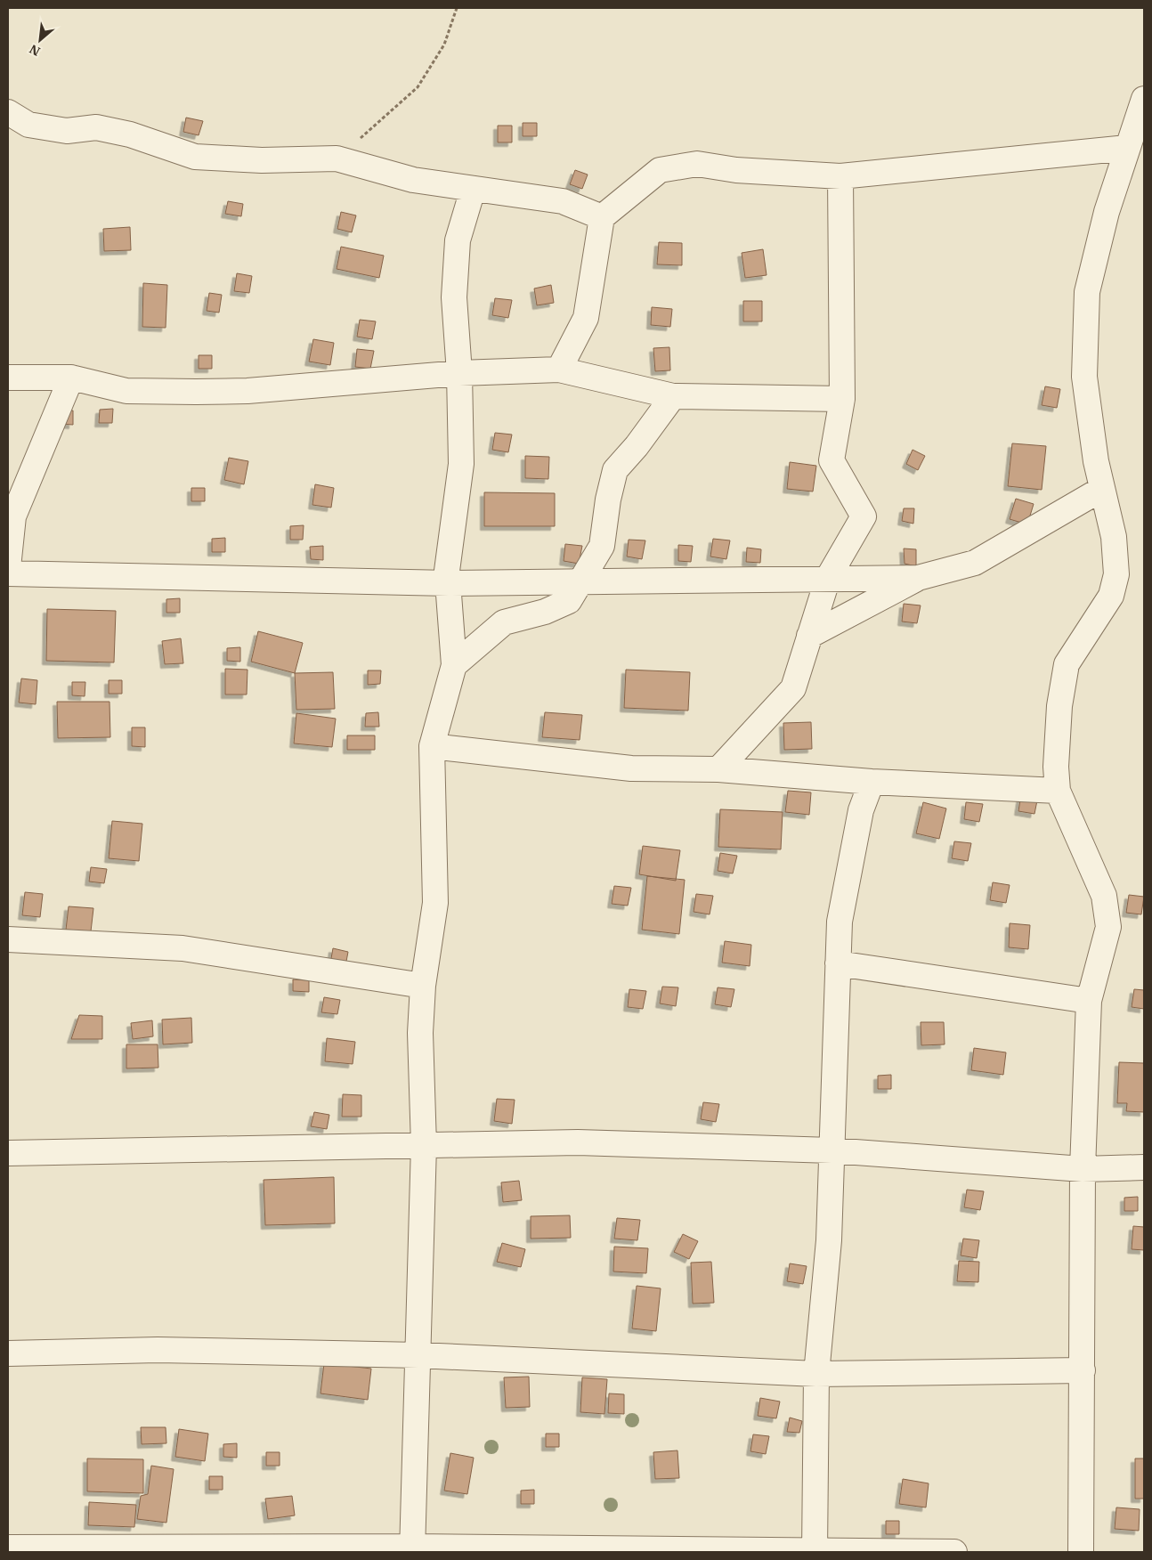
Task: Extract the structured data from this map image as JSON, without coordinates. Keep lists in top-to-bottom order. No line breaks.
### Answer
{"north":"bottom left"}
